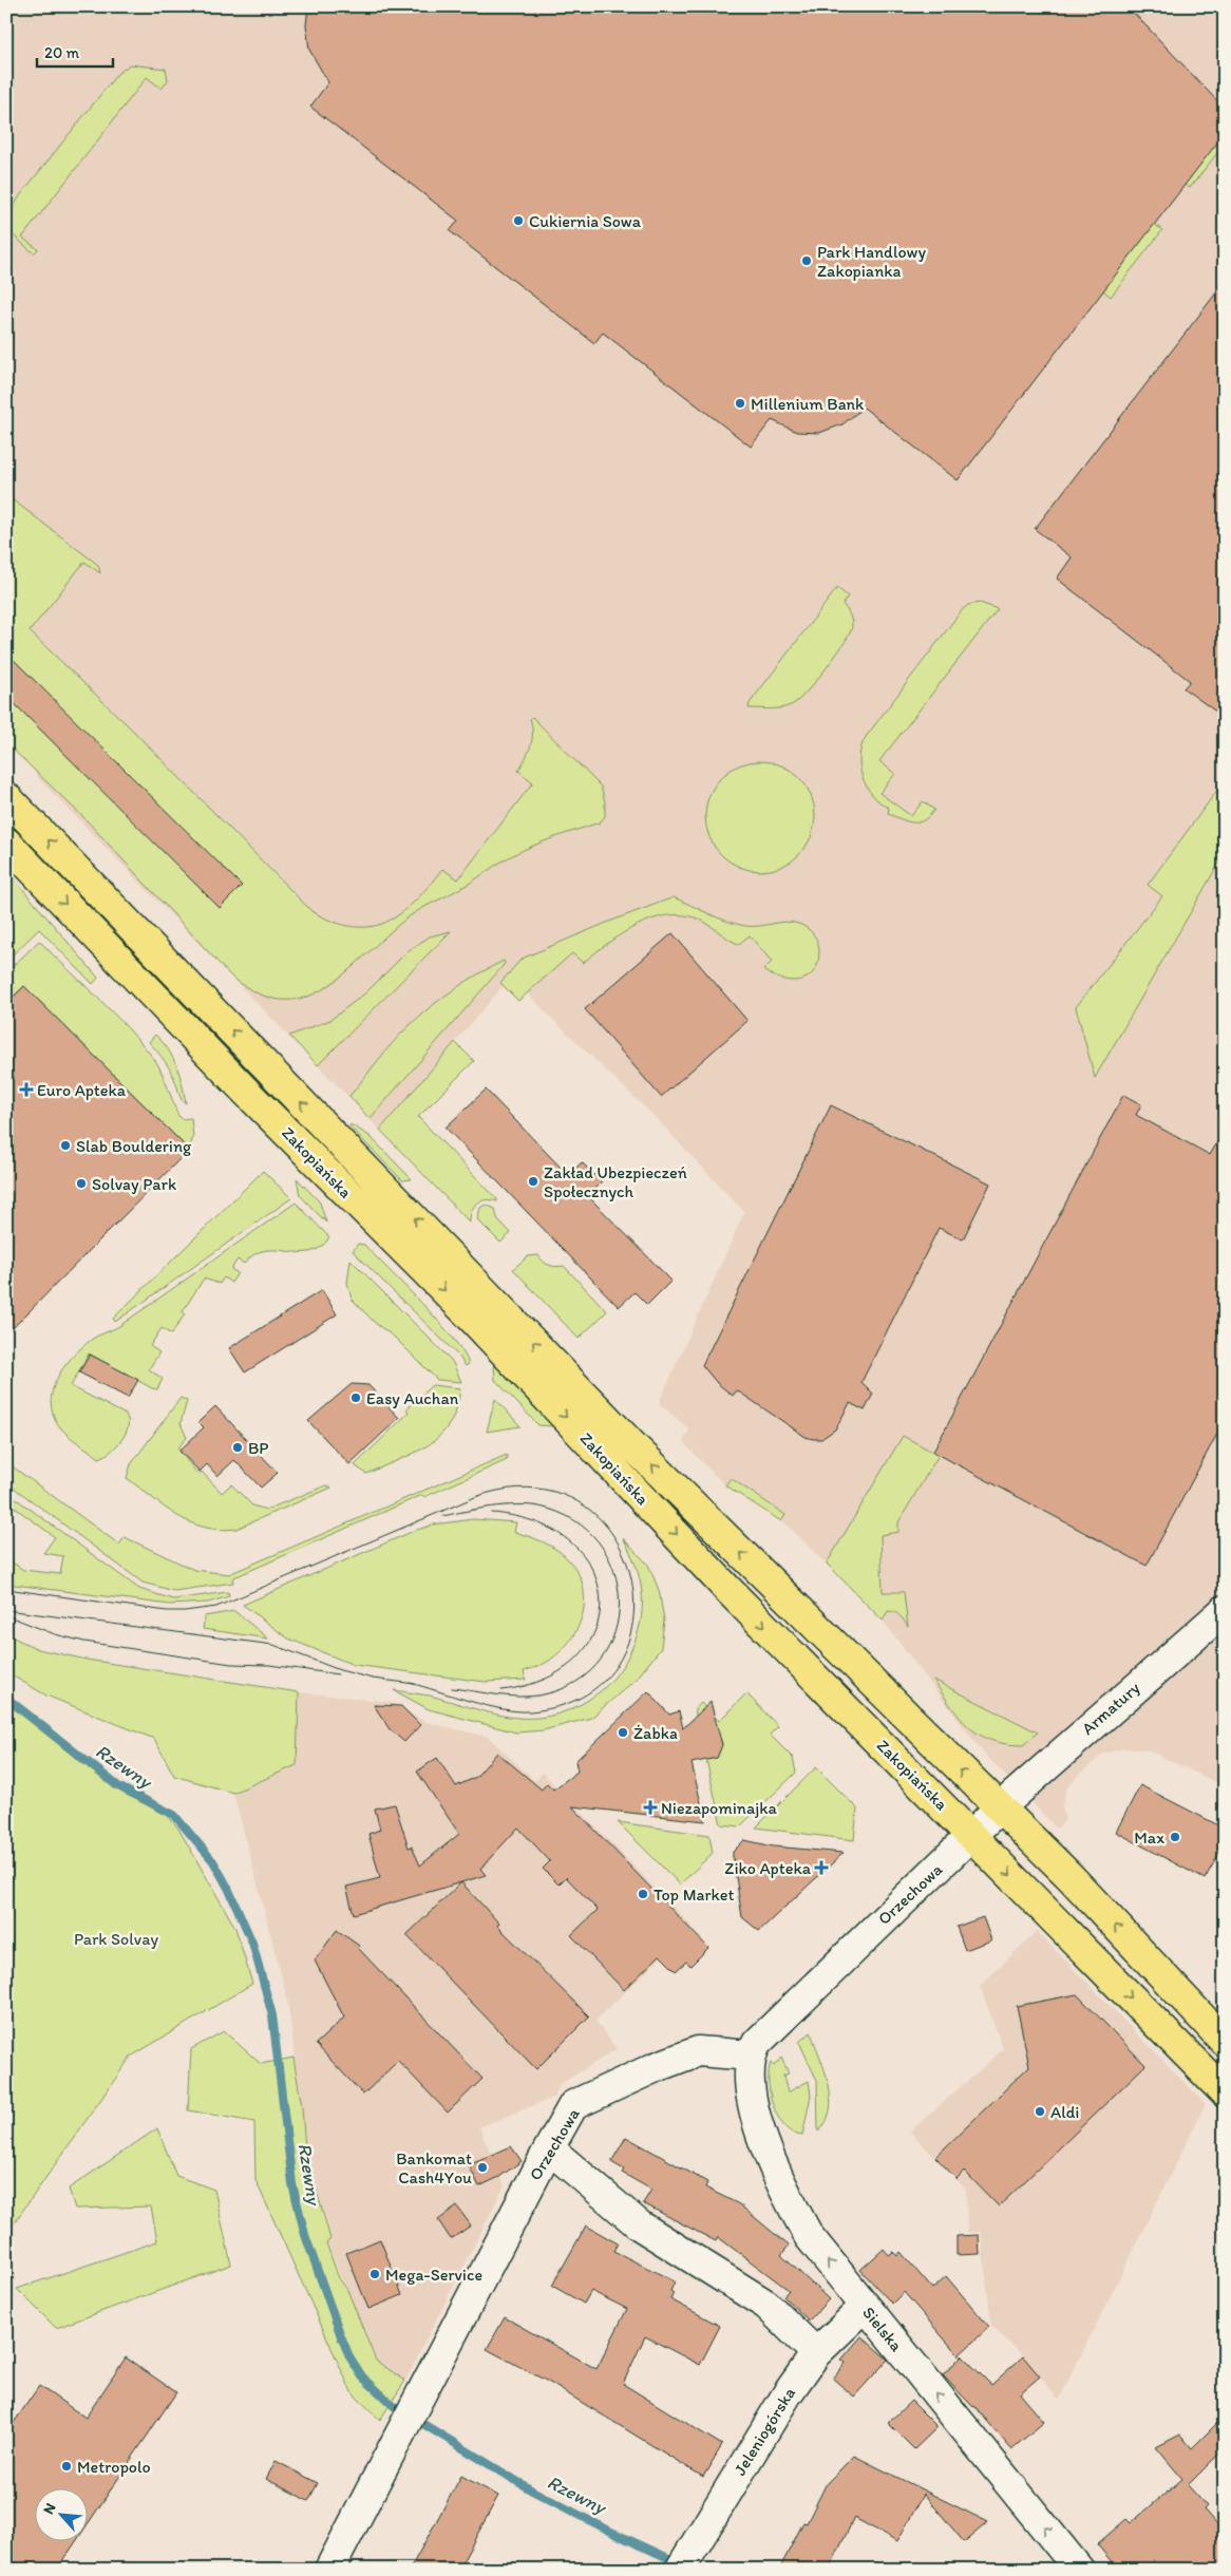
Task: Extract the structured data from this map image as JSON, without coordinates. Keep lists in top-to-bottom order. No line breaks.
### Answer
{"streets":{"main road":["Zakopiańska"],"street":["Armatury","Orzechowa","Sielska","Jeleniogórska"]},"crossings":[["Zakopiańska","Armatury"],["Zakopiańska","Orzechowa"],["Armatury","Orzechowa"],["Orzechowa","Sielska"],["Sielska","Jeleniogórska"]],"water":["Rzewny"],"parks":["Park Solvay"],"places":{"other":["Cukiernia Sowa","Park Handlowy Zakopianka","Millenium Bank","Slab Bouldering","Zakład Ubezpieczeń Społecznych","Solvay Park","Easy Auchan","BP","Żabka","Max","Top Market","Aldi","Bankomat Cash4You","Mega-Service","Metropolo"],"health":["Euro Apteka","Niezapominajka","Ziko Apteka"]},"scale_bar":"20 m","north":"top left"}
